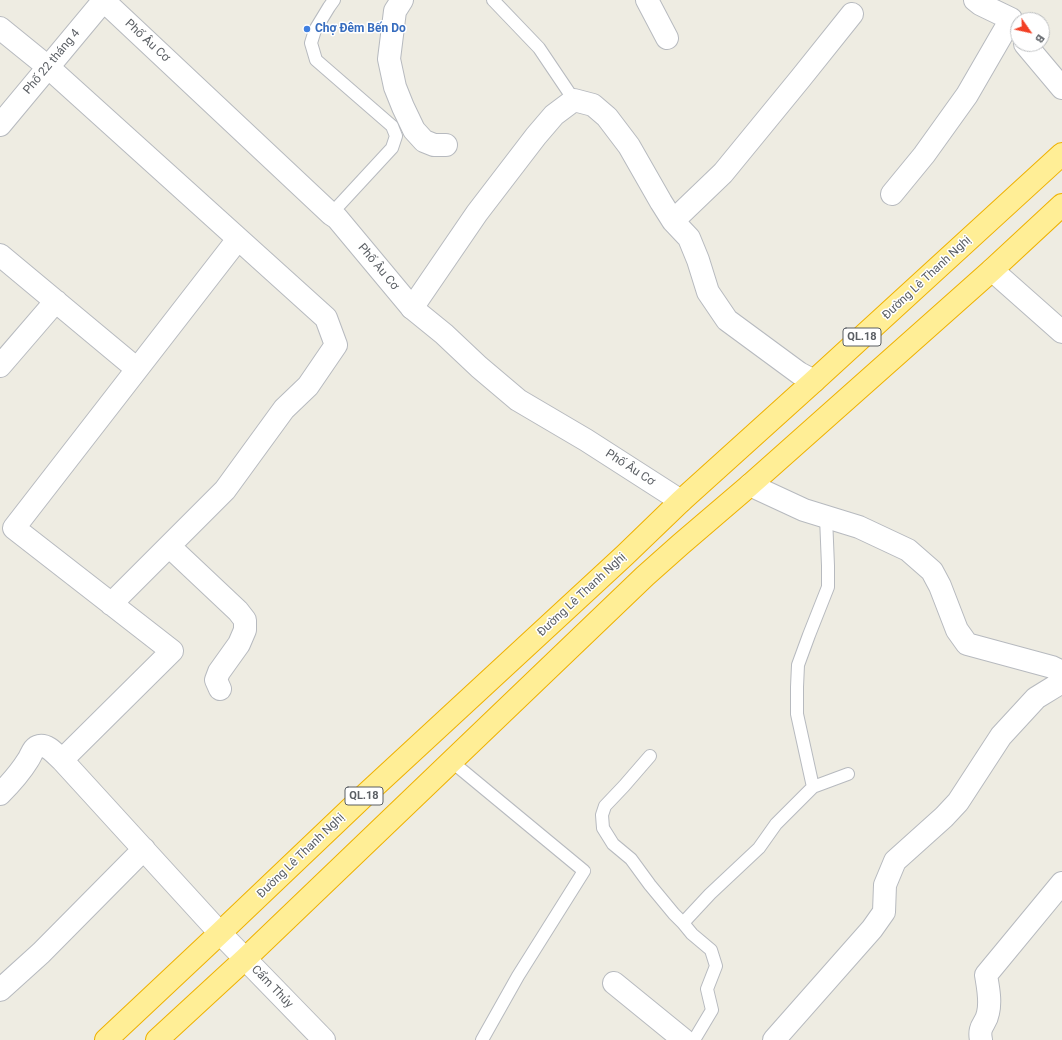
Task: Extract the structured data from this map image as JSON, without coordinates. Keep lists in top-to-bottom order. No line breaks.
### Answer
{"streets":{"highway":["Đường Lê Thanh Nghị","QL.18"],"street":["Phố Âu Cơ","Phố 22 tháng 4","Cẩm Thủy"]},"crossings":[["Phố Âu Cơ","Phố 22 tháng 4"],["Phố Âu Cơ","Đường Lê Thanh Nghị"],["Đường Lê Thanh Nghị","Cẩm Thủy"],["QL.18","Cẩm Thủy"]],"places":["Chợ Đêm Bến Do"],"north":"bottom right"}
